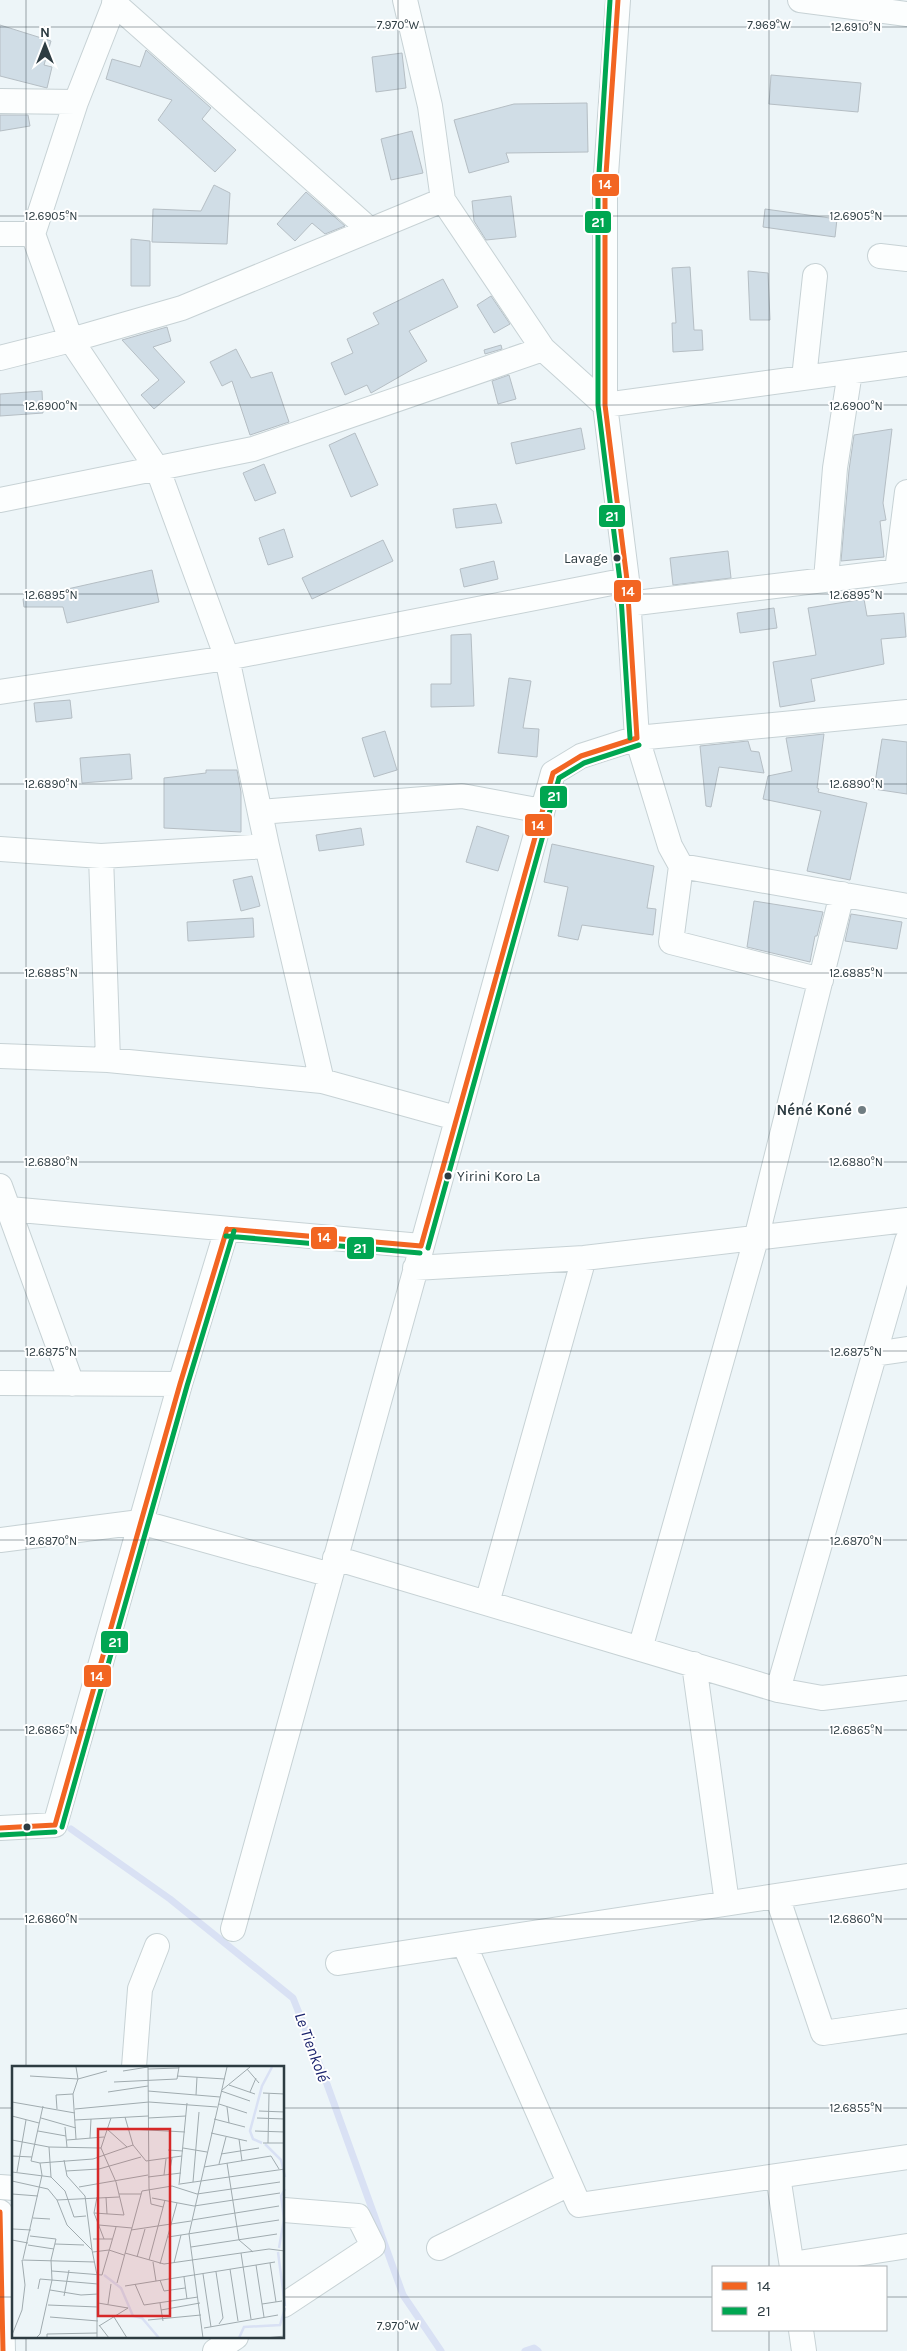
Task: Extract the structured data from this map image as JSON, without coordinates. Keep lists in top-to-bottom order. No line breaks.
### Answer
{"water":["Le Tienkolé"],"places":["Lavage","Néné Koné","Yirini Koro La"],"lines":["transit line 14","transit line 21"],"legend":["14","21"],"north":"top","coordinates":["7.970°W","7.969°W","12.6910°N","12.6905°N","12.6900°N","12.6895°N","12.6890°N","12.6885°N","12.6880°N","12.6875°N","12.6870°N","12.6865°N","12.6860°N","12.6855°N"]}
